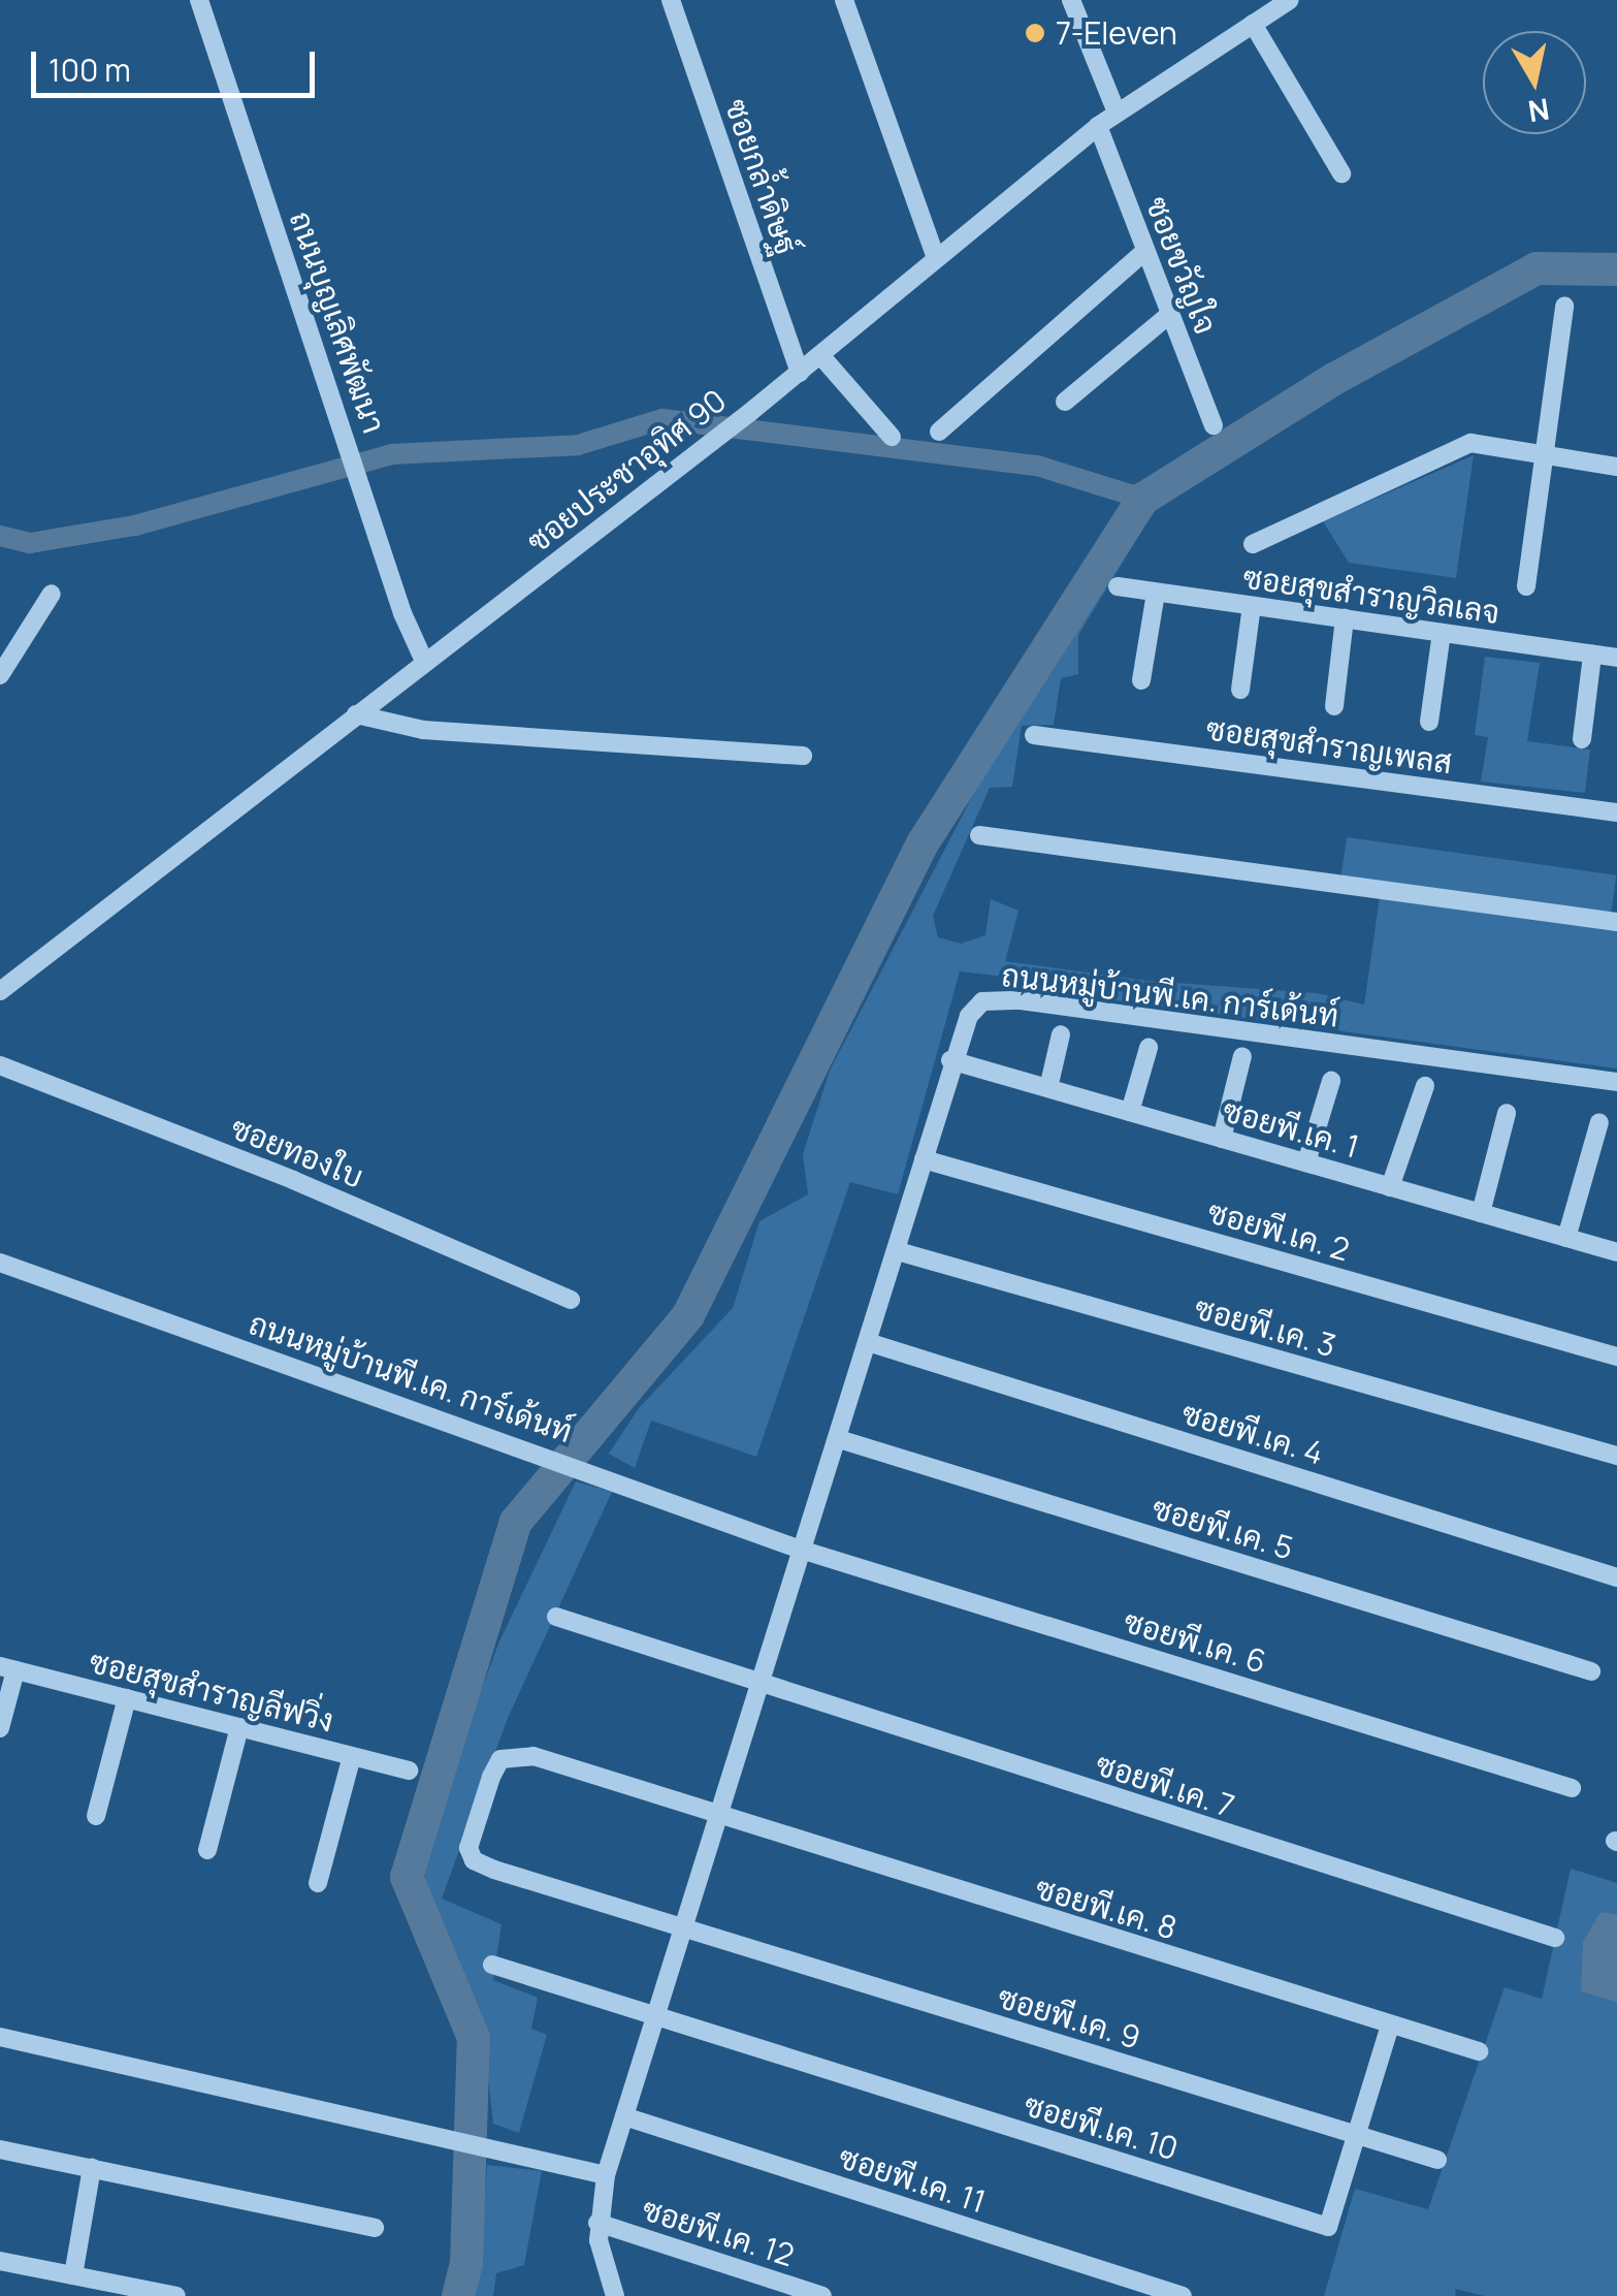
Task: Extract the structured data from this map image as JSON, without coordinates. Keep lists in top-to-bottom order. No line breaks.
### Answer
{"streets":{"street":["ซอยกล้ำดิษฐ์","ซอยขวัญใจ","ถนนบุญเลิศพัฒนา","ซอยประชาอุทิศ 90","ซอยสุขสำราญวิลเลจ","ซอยสุขสำราญเพลส","ถนนหมู่บ้านพี.เค. การ์เด้นท์","ซอยพี.เค. 1","ซอยทองใบ","ซอยพี.เค. 2","ซอยพี.เค. 3","ซอยพี.เค. 4","ซอยพี.เค. 5","ซอยพี.เค. 6","ซอยสุขสำราญลีฟวิ่ง","ซอยพี.เค. 7","ซอยพี.เค. 8","ซอยพี.เค. 9","ซอยพี.เค. 10","ซอยพี.เค. 11","ซอยพี.เค. 12"]},"crossings":[["ซอยกล้ำดิษฐ์","ซอยประชาอุทิศ 90"],["ซอยขวัญใจ","ซอยประชาอุทิศ 90"],["ถนนบุญเลิศพัฒนา","ซอยประชาอุทิศ 90"],["ถนนหมู่บ้านพี.เค. การ์เด้นท์","ซอยพี.เค. 1"],["ถนนหมู่บ้านพี.เค. การ์เด้นท์","ซอยพี.เค. 2"],["ถนนหมู่บ้านพี.เค. การ์เด้นท์","ซอยพี.เค. 3"],["ถนนหมู่บ้านพี.เค. การ์เด้นท์","ซอยพี.เค. 4"],["ถนนหมู่บ้านพี.เค. การ์เด้นท์","ซอยพี.เค. 5"],["ถนนหมู่บ้านพี.เค. การ์เด้นท์","ซอยพี.เค. 6"],["ถนนหมู่บ้านพี.เค. การ์เด้นท์","ซอยพี.เค. 7"],["ถนนหมู่บ้านพี.เค. การ์เด้นท์","ซอยพี.เค. 8"],["ถนนหมู่บ้านพี.เค. การ์เด้นท์","ซอยพี.เค. 9"],["ถนนหมู่บ้านพี.เค. การ์เด้นท์","ซอยพี.เค. 10"],["ถนนหมู่บ้านพี.เค. การ์เด้นท์","ซอยพี.เค. 11"],["ถนนหมู่บ้านพี.เค. การ์เด้นท์","ซอยพี.เค. 12"],["ซอยพี.เค. 8","ซอยพี.เค. 9"],["ซอยพี.เค. 8","ซอยพี.เค. 10"],["ซอยพี.เค. 9","ซอยพี.เค. 10"]],"places":["7-Eleven"],"scale_bar":"100 m","north":"bottom"}
